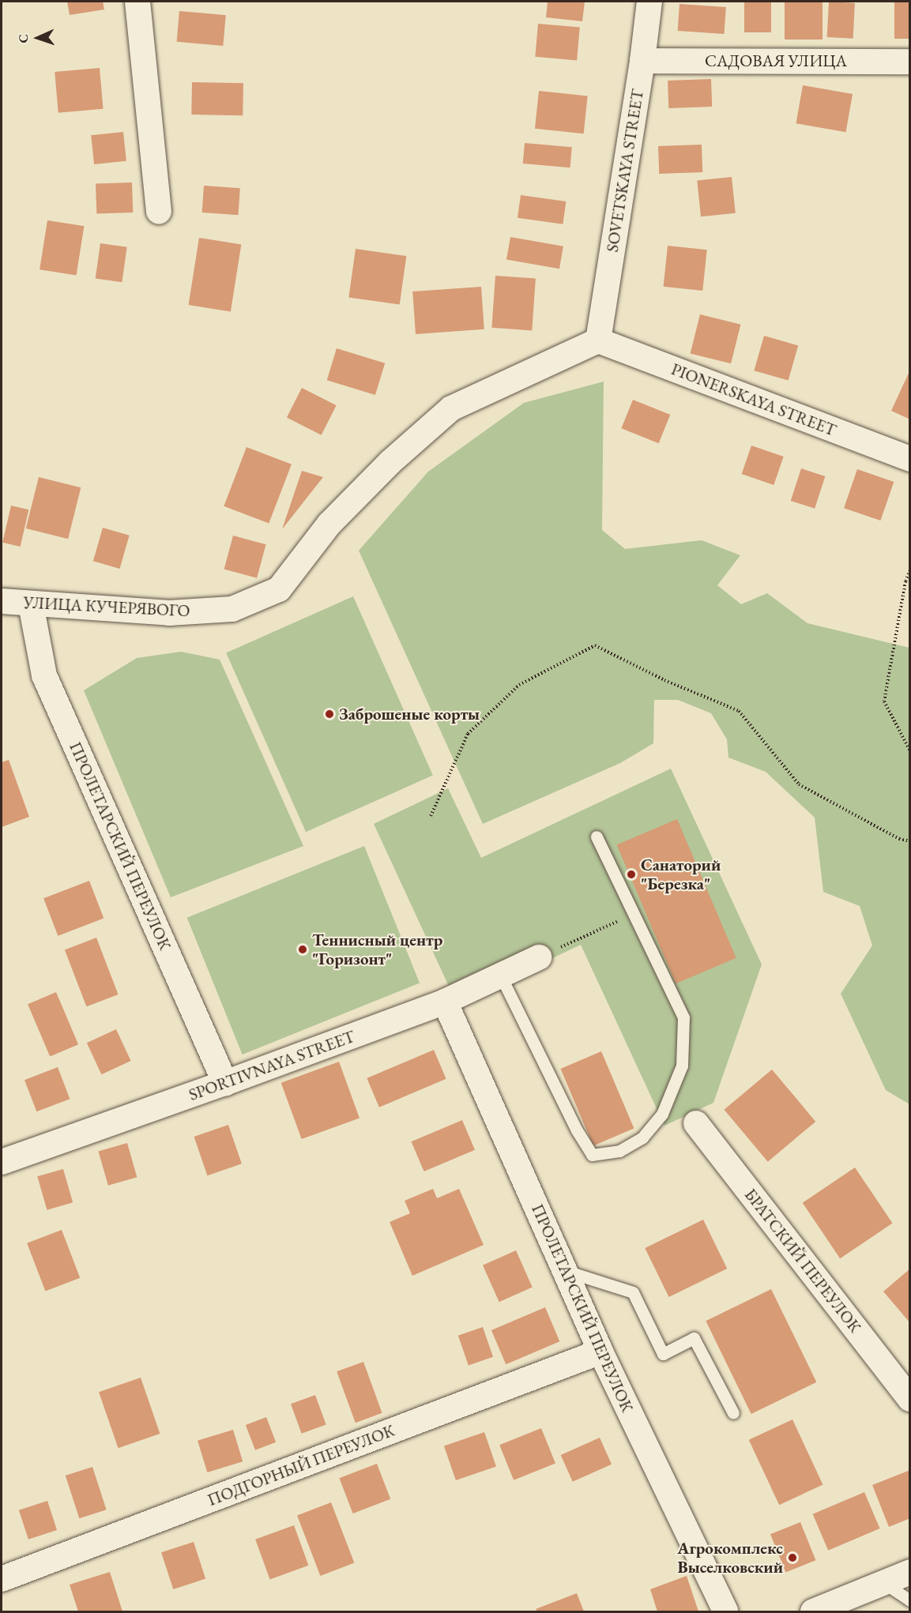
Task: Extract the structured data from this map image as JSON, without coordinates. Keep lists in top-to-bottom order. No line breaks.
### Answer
{"streets":{"street":["САДОВАЯ УЛИЦА","SOVETSKAYA STREET","PIONERSKAYA STREET","УЛИЦА КУЧЕРЯВОГО","ПРОЛЕТАРСКИЙ ПЕРЕУЛОК","SPORTIVNAYA STREET","БРАТСКИЙ ПЕРЕУЛОК","ПОДГОРНЫЙ ПЕРЕУЛОК"]},"crossings":[["САДОВАЯ УЛИЦА","SOVETSKAYA STREET"],["SOVETSKAYA STREET","PIONERSKAYA STREET"],["SOVETSKAYA STREET","УЛИЦА КУЧЕРЯВОГО"],["PIONERSKAYA STREET","УЛИЦА КУЧЕРЯВОГО"],["УЛИЦА КУЧЕРЯВОГО","ПРОЛЕТАРСКИЙ ПЕРЕУЛОК"],["ПРОЛЕТАРСКИЙ ПЕРЕУЛОК","SPORTIVNAYA STREET"],["ПРОЛЕТАРСКИЙ ПЕРЕУЛОК","ПОДГОРНЫЙ ПЕРЕУЛОК"]],"places":["Заброшеные корты","Санаторий \"Березка\"","Теннисный центр \"Горизонт\"","Агрокомплекс Выселковский"],"north":"left"}
